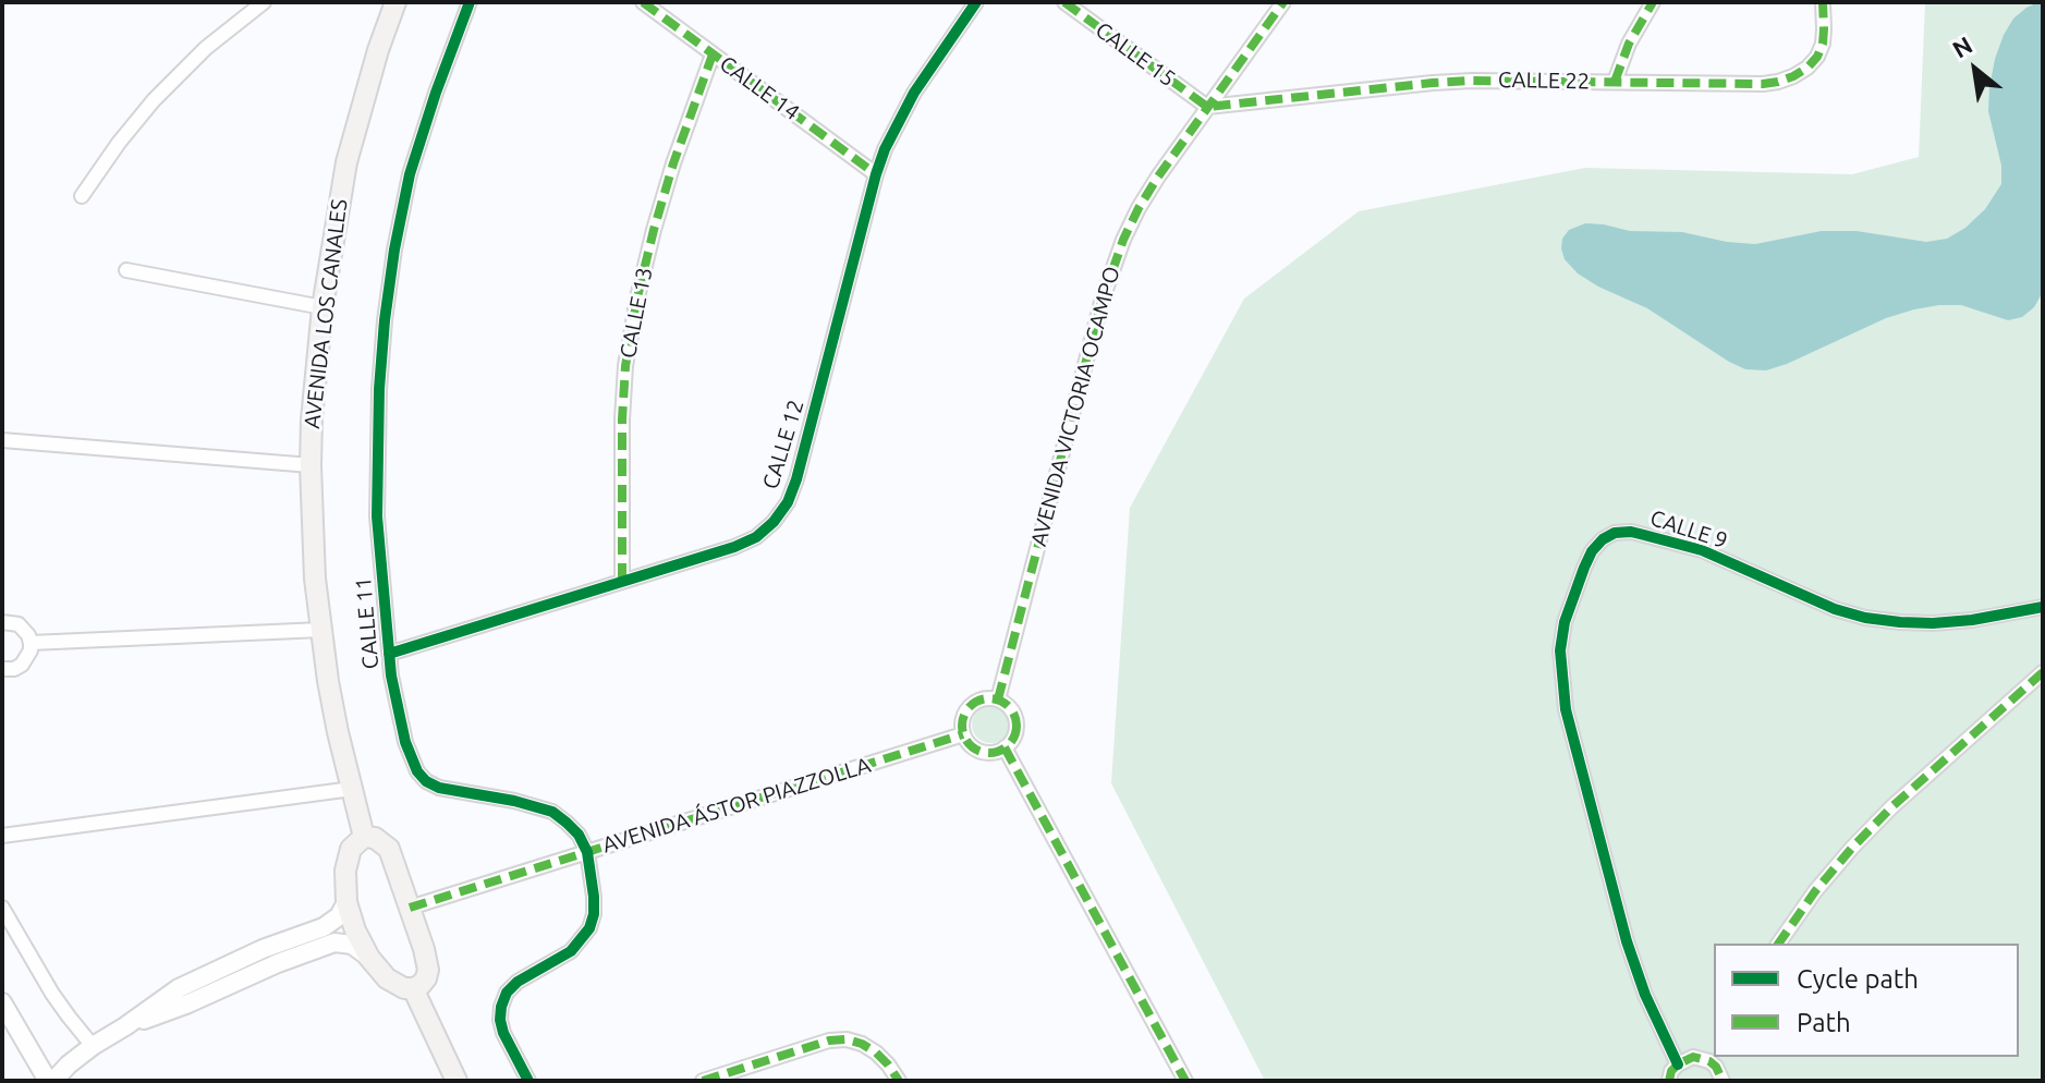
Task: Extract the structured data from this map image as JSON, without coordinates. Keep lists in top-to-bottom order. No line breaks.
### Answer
{"streets":{"main road":["AVENIDA LOS CANALES"],"street":["CALLE 15","CALLE 22","CALLE 14","CALLE 13","AVENIDA VICTORIA OCAMPO","CALLE 12","CALLE 9","CALLE 11","AVENIDA ÁSTOR PIAZZOLLA"]},"crossings":[["CALLE 15","CALLE 22"],["CALLE 15","AVENIDA VICTORIA OCAMPO"],["CALLE 22","AVENIDA VICTORIA OCAMPO"],["CALLE 14","CALLE 13"],["CALLE 14","CALLE 12"],["CALLE 13","CALLE 12"],["AVENIDA VICTORIA OCAMPO","AVENIDA ÁSTOR PIAZZOLLA"],["CALLE 12","CALLE 11"],["CALLE 11","AVENIDA ÁSTOR PIAZZOLLA"]],"legend":["Cycle path","Path"],"north":"top left"}
